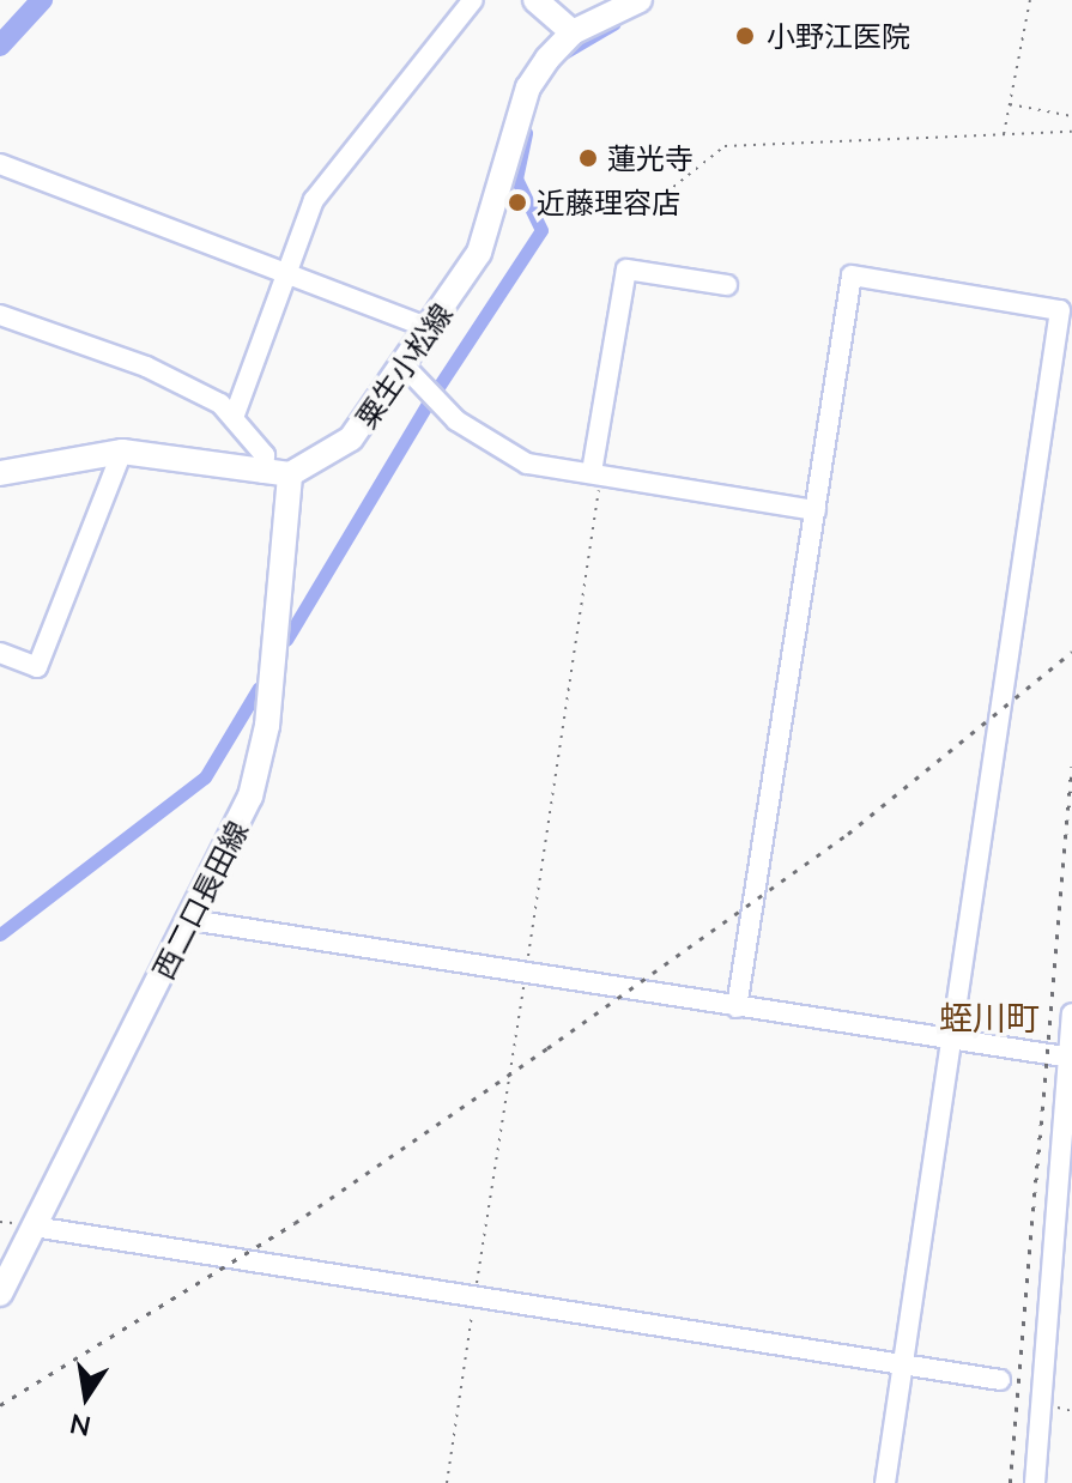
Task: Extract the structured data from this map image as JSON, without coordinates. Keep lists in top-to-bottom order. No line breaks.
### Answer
{"streets":{"main road":["粟生小松線","西二口長田線"]},"crossings":[["粟生小松線","西二口長田線"]],"districts":["蛭川町"],"places":["小野江医院","蓮光寺","近藤理容店"],"north":"bottom"}
